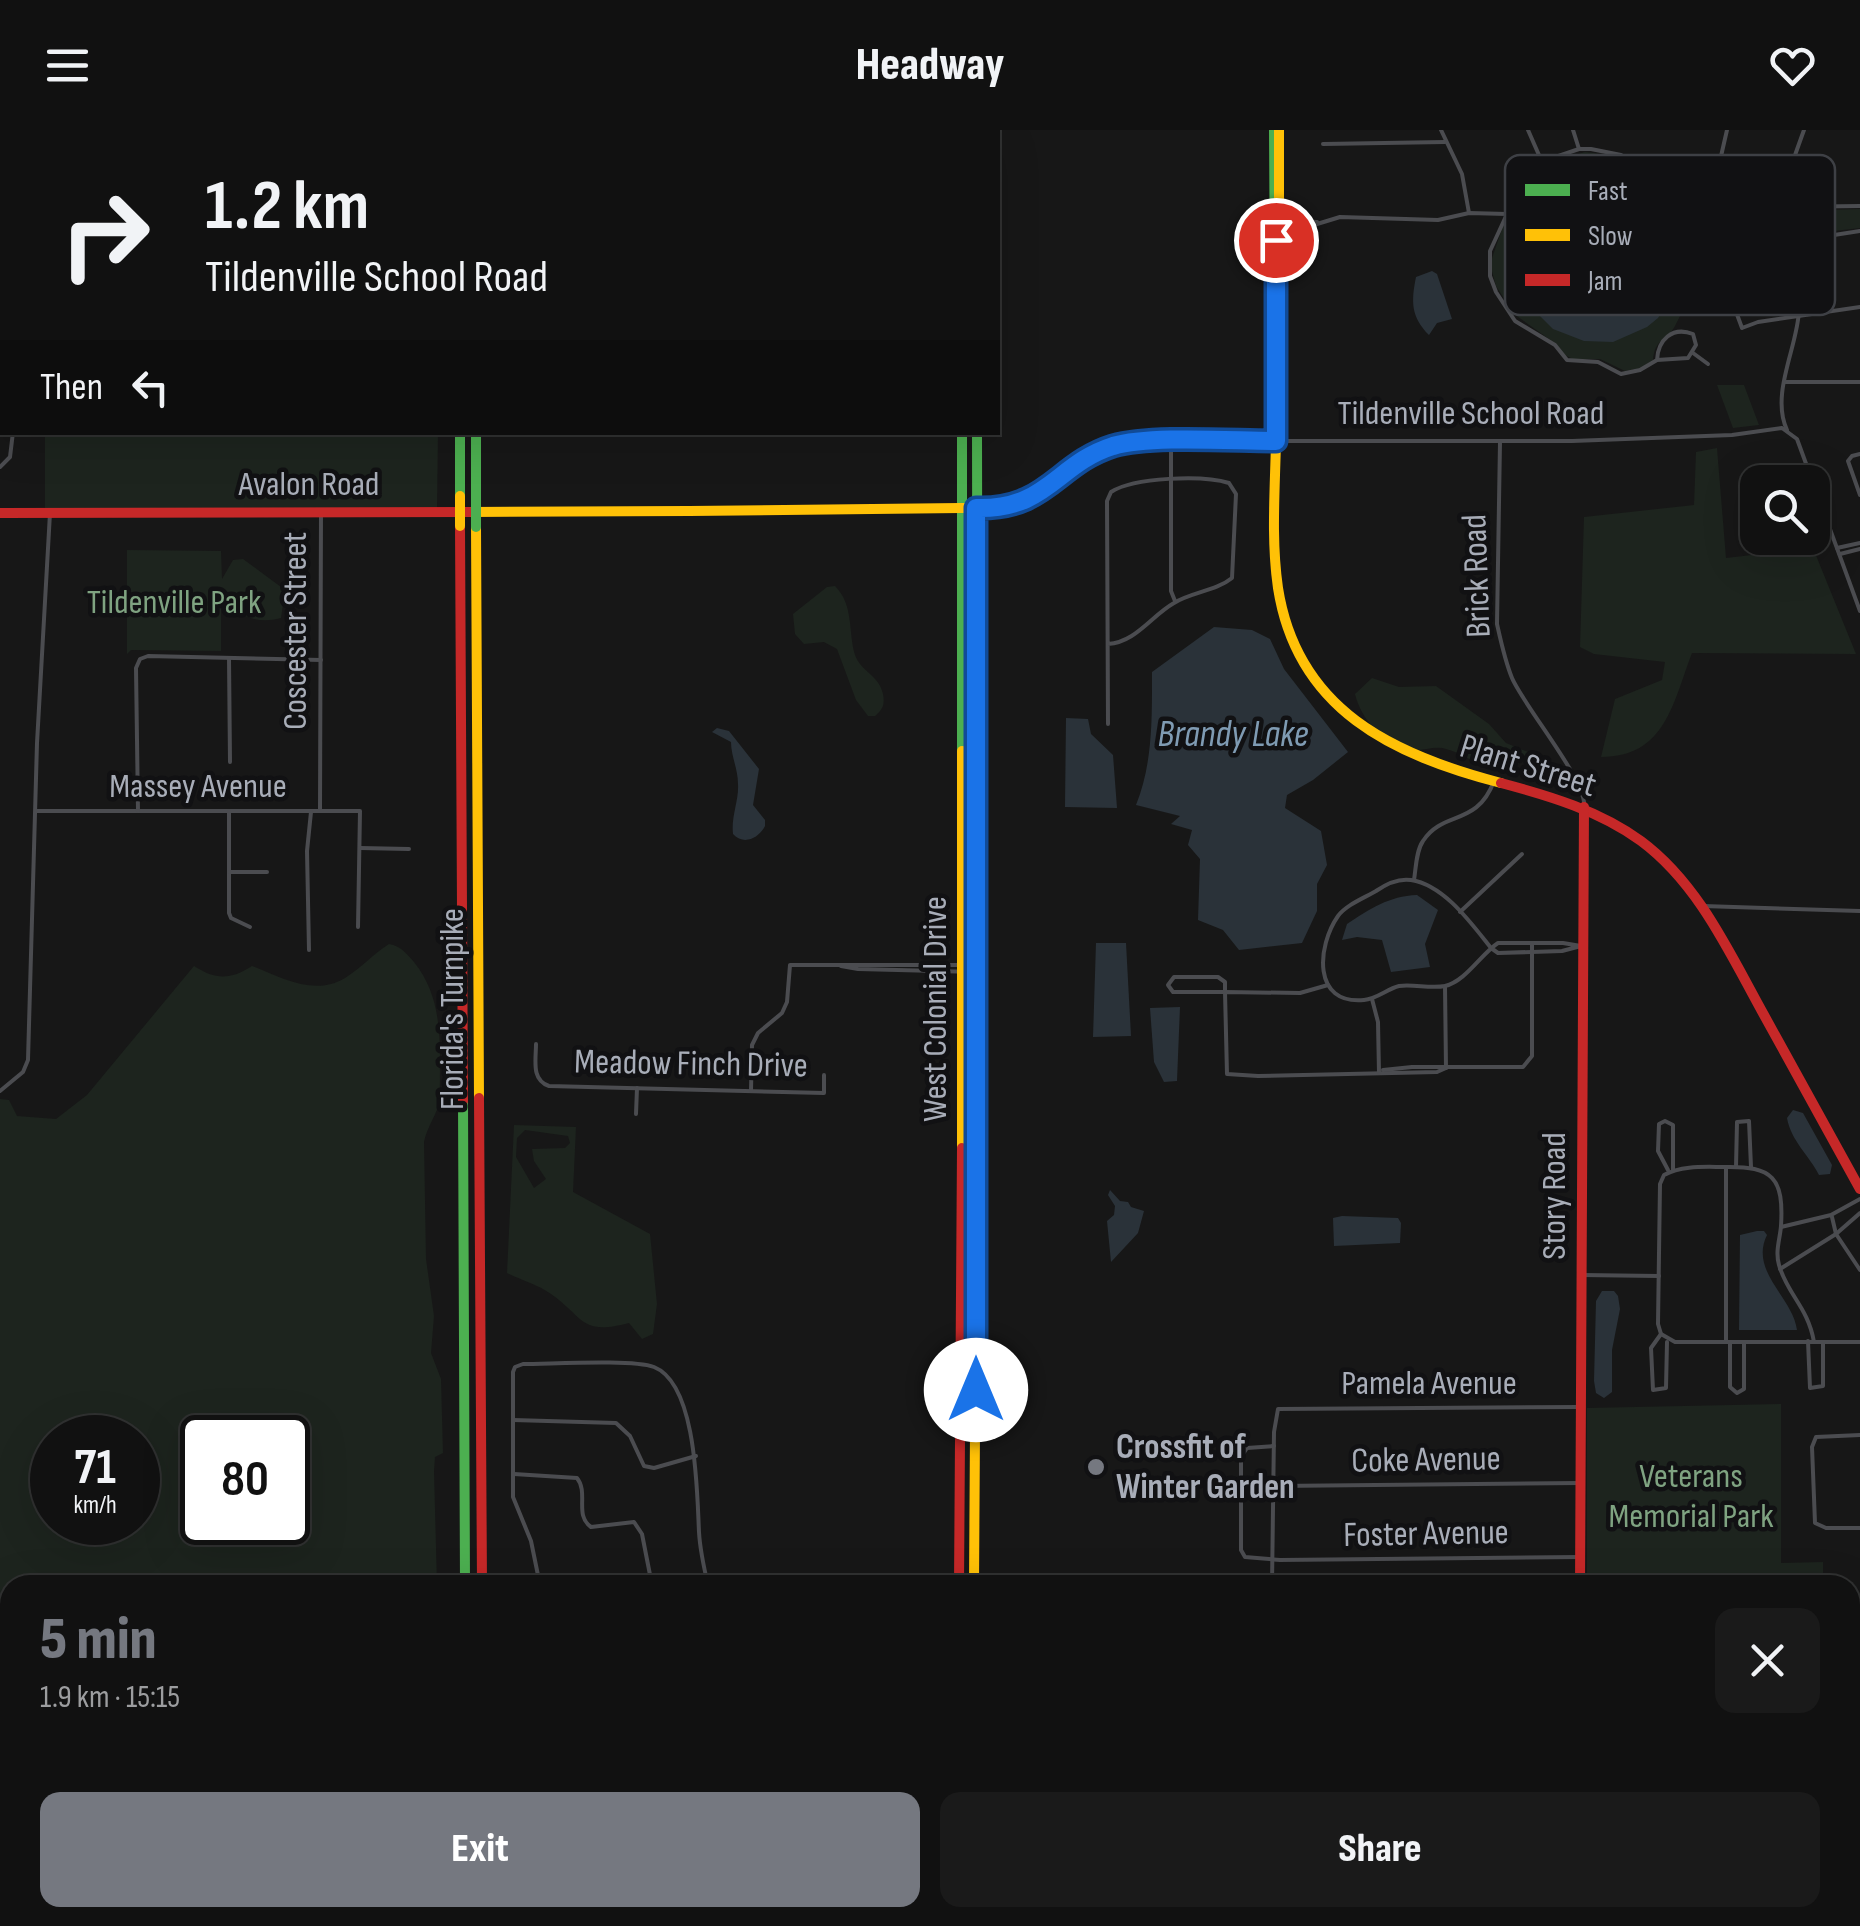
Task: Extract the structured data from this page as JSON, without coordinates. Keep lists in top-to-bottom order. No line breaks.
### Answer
{"streets":{"main road":["Tildenville School Road","Avalon Road","Plant Street","Florida's Turnpike","West Colonial Drive","Story Road"],"street":["Brick Road","Coscester Street","Massey Avenue","Meadow Finch Drive","Pamela Avenue","Coke Avenue","Foster Avenue"]},"crossings":[["Tildenville School Road","Avalon Road"],["Tildenville School Road","Brick Road"],["Tildenville School Road","Plant Street"],["Tildenville School Road","West Colonial Drive"],["Avalon Road","Coscester Street"],["Avalon Road","West Colonial Drive"],["Brick Road","Plant Street"],["Brick Road","Story Road"],["Coscester Street","Massey Avenue"],["Plant Street","Story Road"],["Story Road","Pamela Avenue"],["Story Road","Coke Avenue"],["Story Road","Foster Avenue"]],"water":["Brandy Lake"],"parks":["Tildenville Park","Veterans Memorial Park"],"places":["Crossfit of Winter Garden"],"legend":["Fast","Slow","Jam"],"page":{"header":"Headway","turn":["1.2 km","Tildenville School Road"],"then":"Then","speed":"71 km/h","limit":"80","heading":["5 min","1.9 km · 15:15"],"buttons":["Exit","Share"]}}
